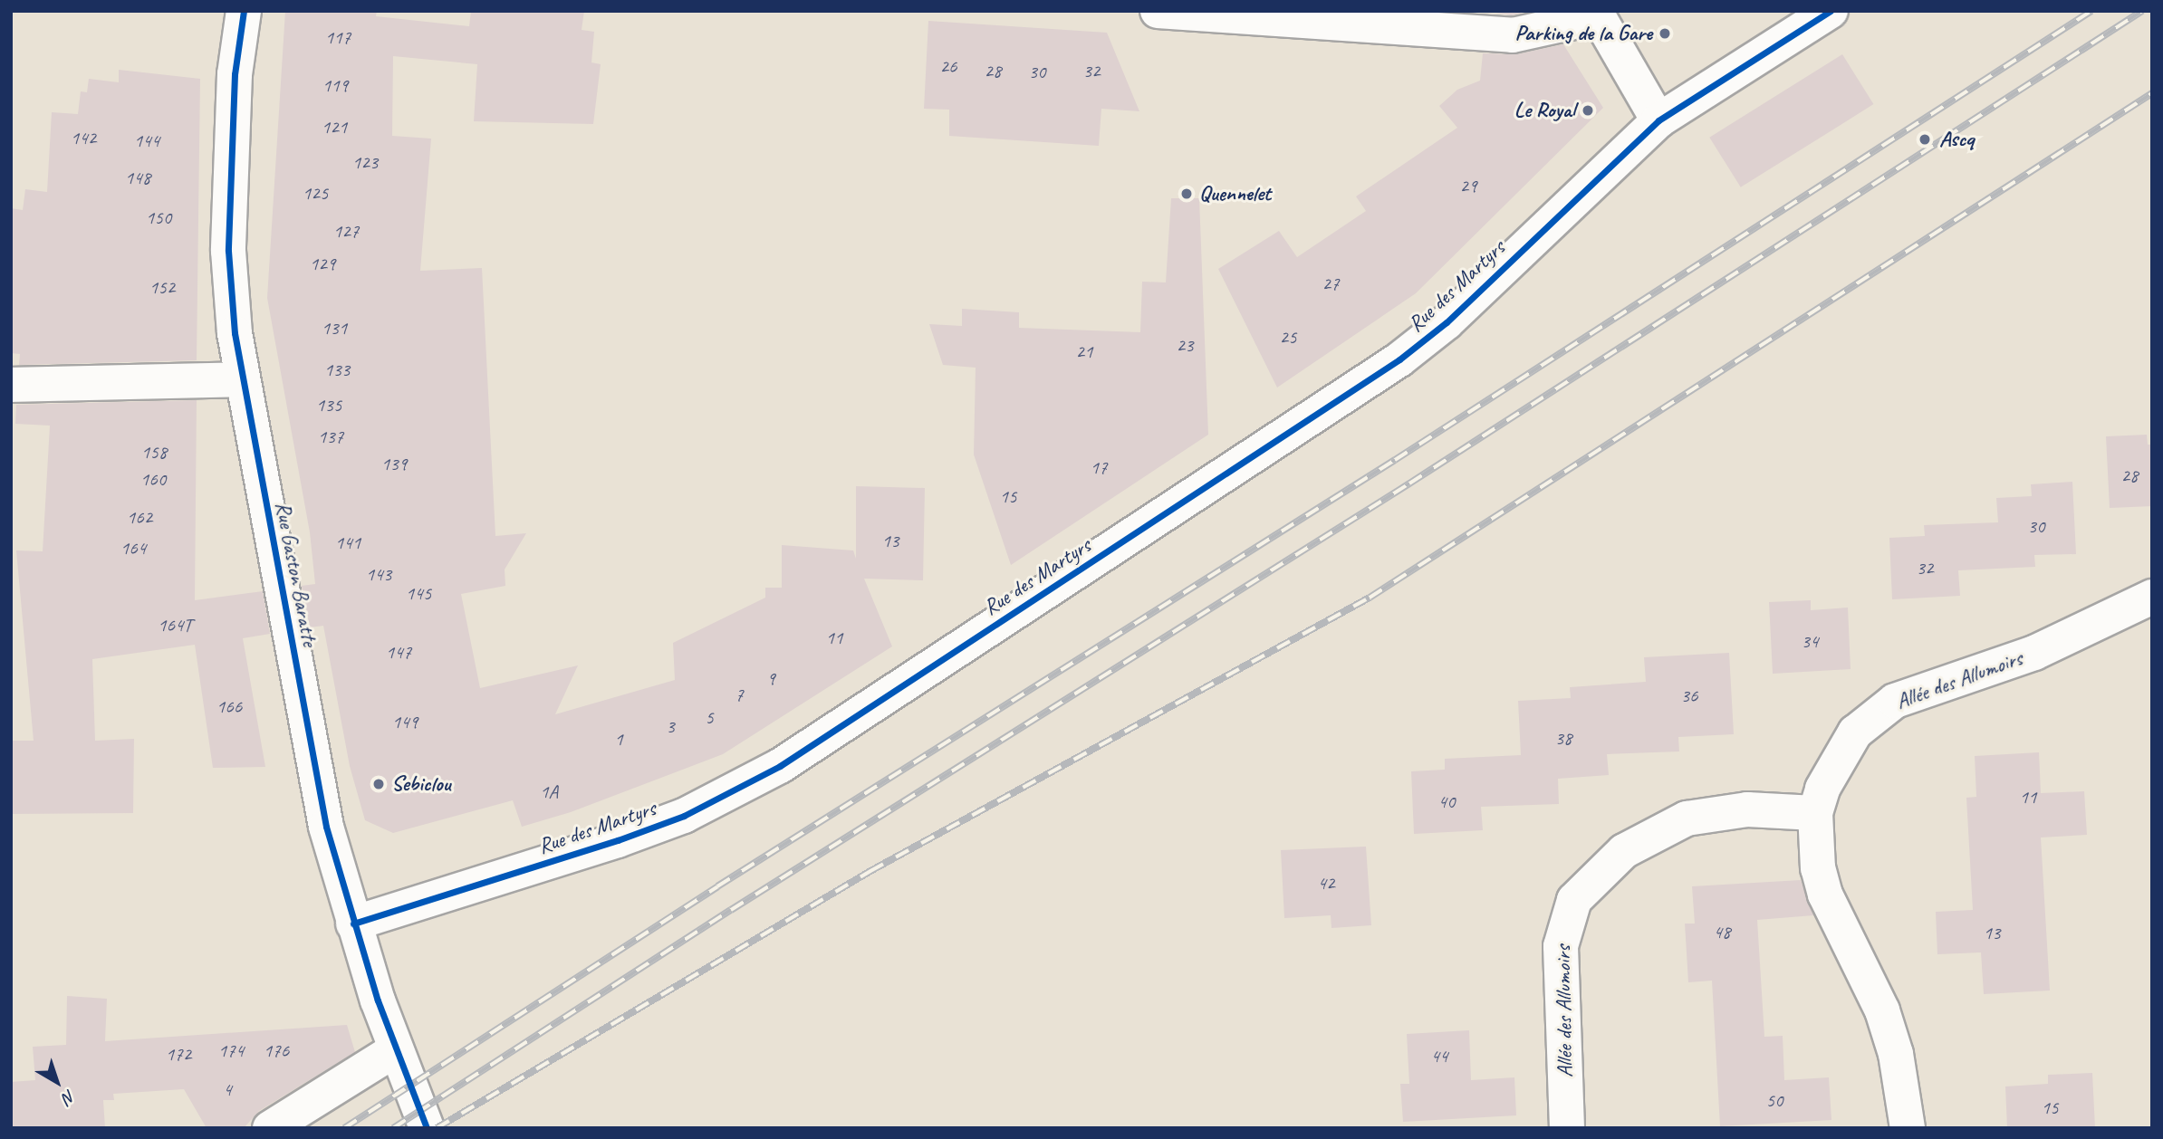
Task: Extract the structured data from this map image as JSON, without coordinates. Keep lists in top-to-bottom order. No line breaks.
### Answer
{"streets":{"street":["Rue des Martyrs","Rue Gaston Baratte","Allée des Allumoirs"]},"crossings":[["Rue des Martyrs","Rue Gaston Baratte"]],"places":["Parking de la Gare","Le Royal","Ascq","Quennelet","Sebiclou"],"house_numbers":["117","26","28","32","30","119","121","142","144","123","148","29","125","150","127","129","27","152","131","25","23","21","133","135","137","158","139","17","28","160","15","162","30","13","141","164","32","143","145","164T","11","34","147","9","7","36","166","5","149","3","38","1","1A","11","40","42","48","13","174","176","172","44","4","50","15"],"north":"bottom right"}
